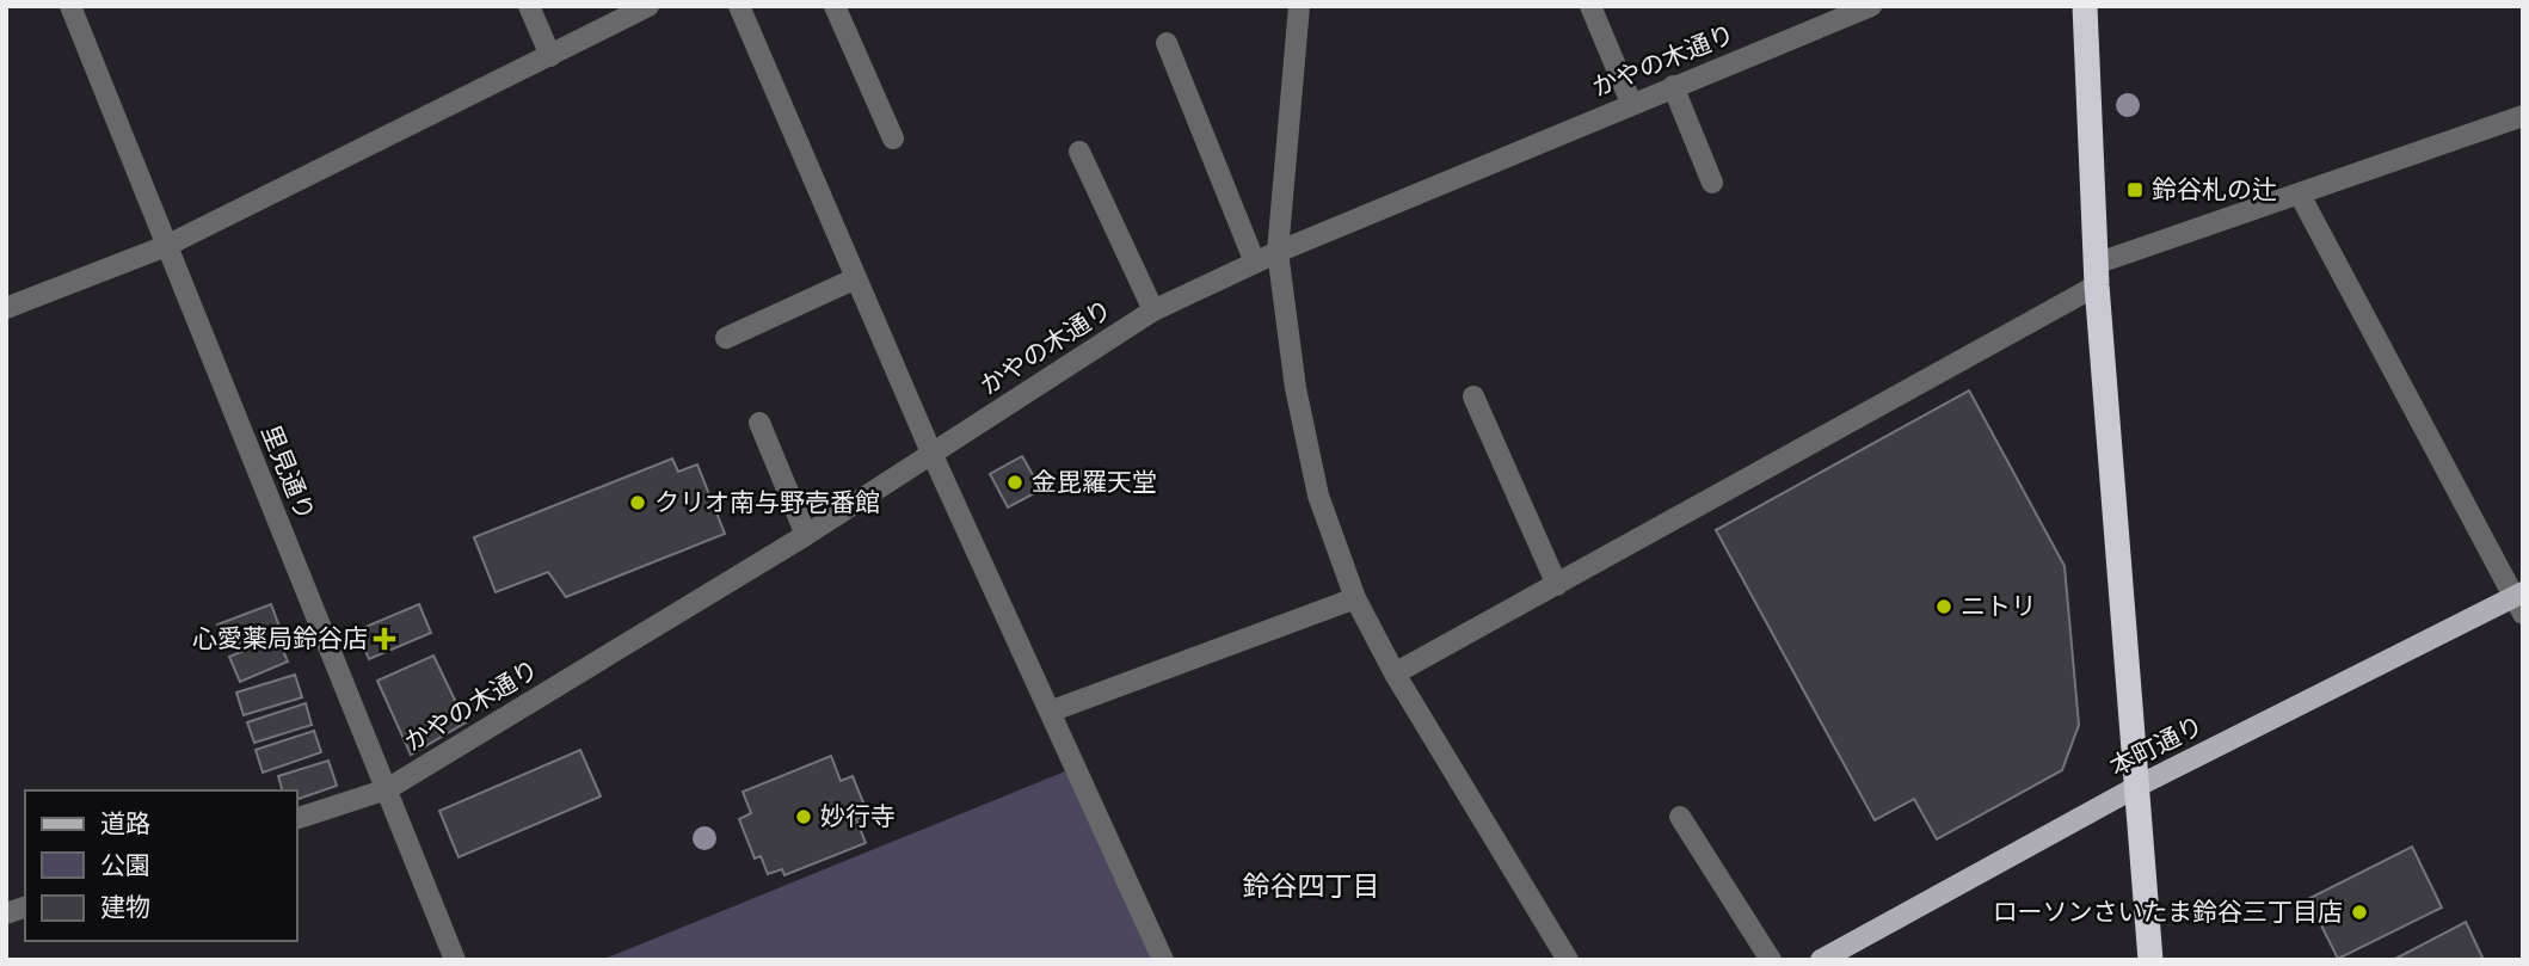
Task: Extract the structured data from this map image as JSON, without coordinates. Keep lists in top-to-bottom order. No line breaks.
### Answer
{"streets":{"main road":["本町通り"],"street":["かやの木通り","里見通り"]},"crossings":[["かやの木通り","里見通り"]],"districts":["鈴谷四丁目"],"places":{"transit":["鈴谷札の辻"],"other":["金毘羅天堂","クリオ南与野壱番館","ニトリ","妙行寺","ローソンさいたま鈴谷三丁目店"],"health":["心愛薬局鈴谷店"]},"legend":["道路","公園","建物"]}
